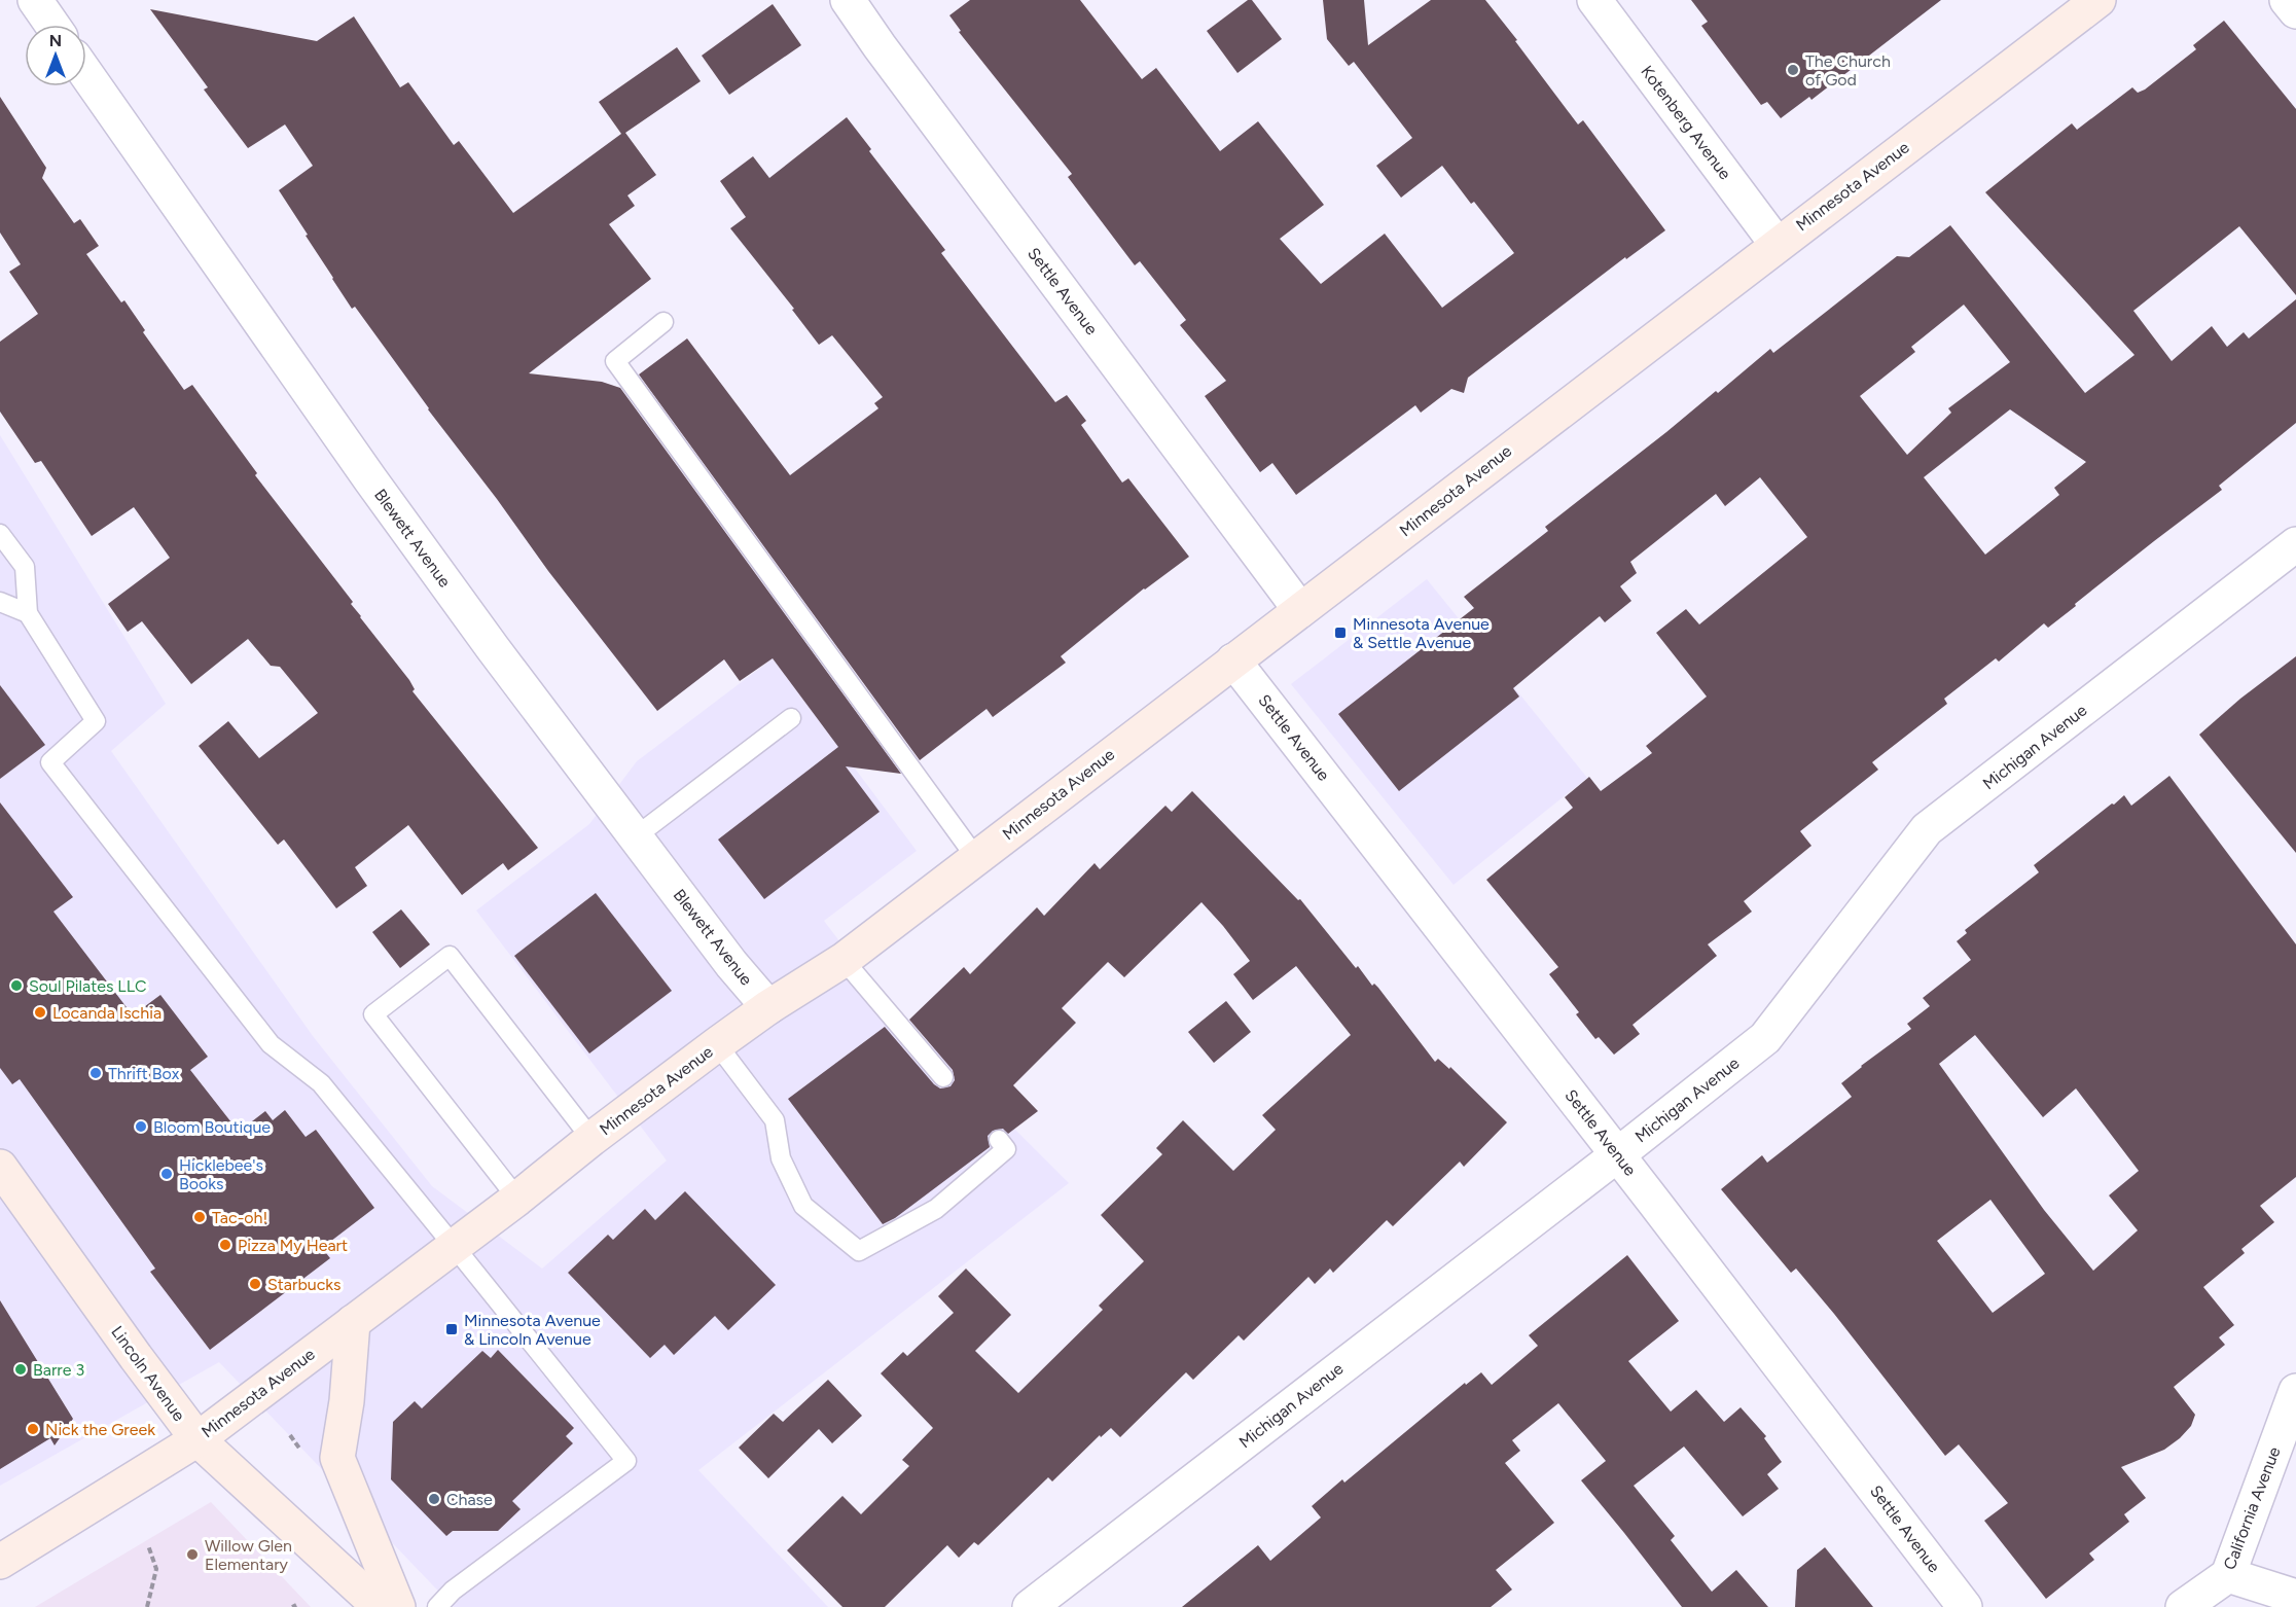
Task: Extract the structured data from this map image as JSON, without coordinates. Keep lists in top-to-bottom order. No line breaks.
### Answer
{"streets":{"main road":["Minnesota Avenue","Lincoln Avenue"],"street":["Kotenberg Avenue","Settle Avenue","Blewett Avenue","Michigan Avenue","California Avenue"]},"crossings":[["Kotenberg Avenue","Minnesota Avenue"],["Minnesota Avenue","Settle Avenue"],["Minnesota Avenue","Blewett Avenue"],["Minnesota Avenue","Lincoln Avenue"],["Settle Avenue","Michigan Avenue"]],"places":{"other":["The Church of God","Soul Pilates LLC","Locanda Ischia","Thrift Box","Bloom Boutique","Hicklebee's Books","Tac-oh!","Pizza My Heart","Starbucks","Barre 3","Nick the Greek","Chase","Willow Glen Elementary"],"transit":["Minnesota Avenue & Settle Avenue","Minnesota Avenue & Lincoln Avenue"]},"north":"top"}
